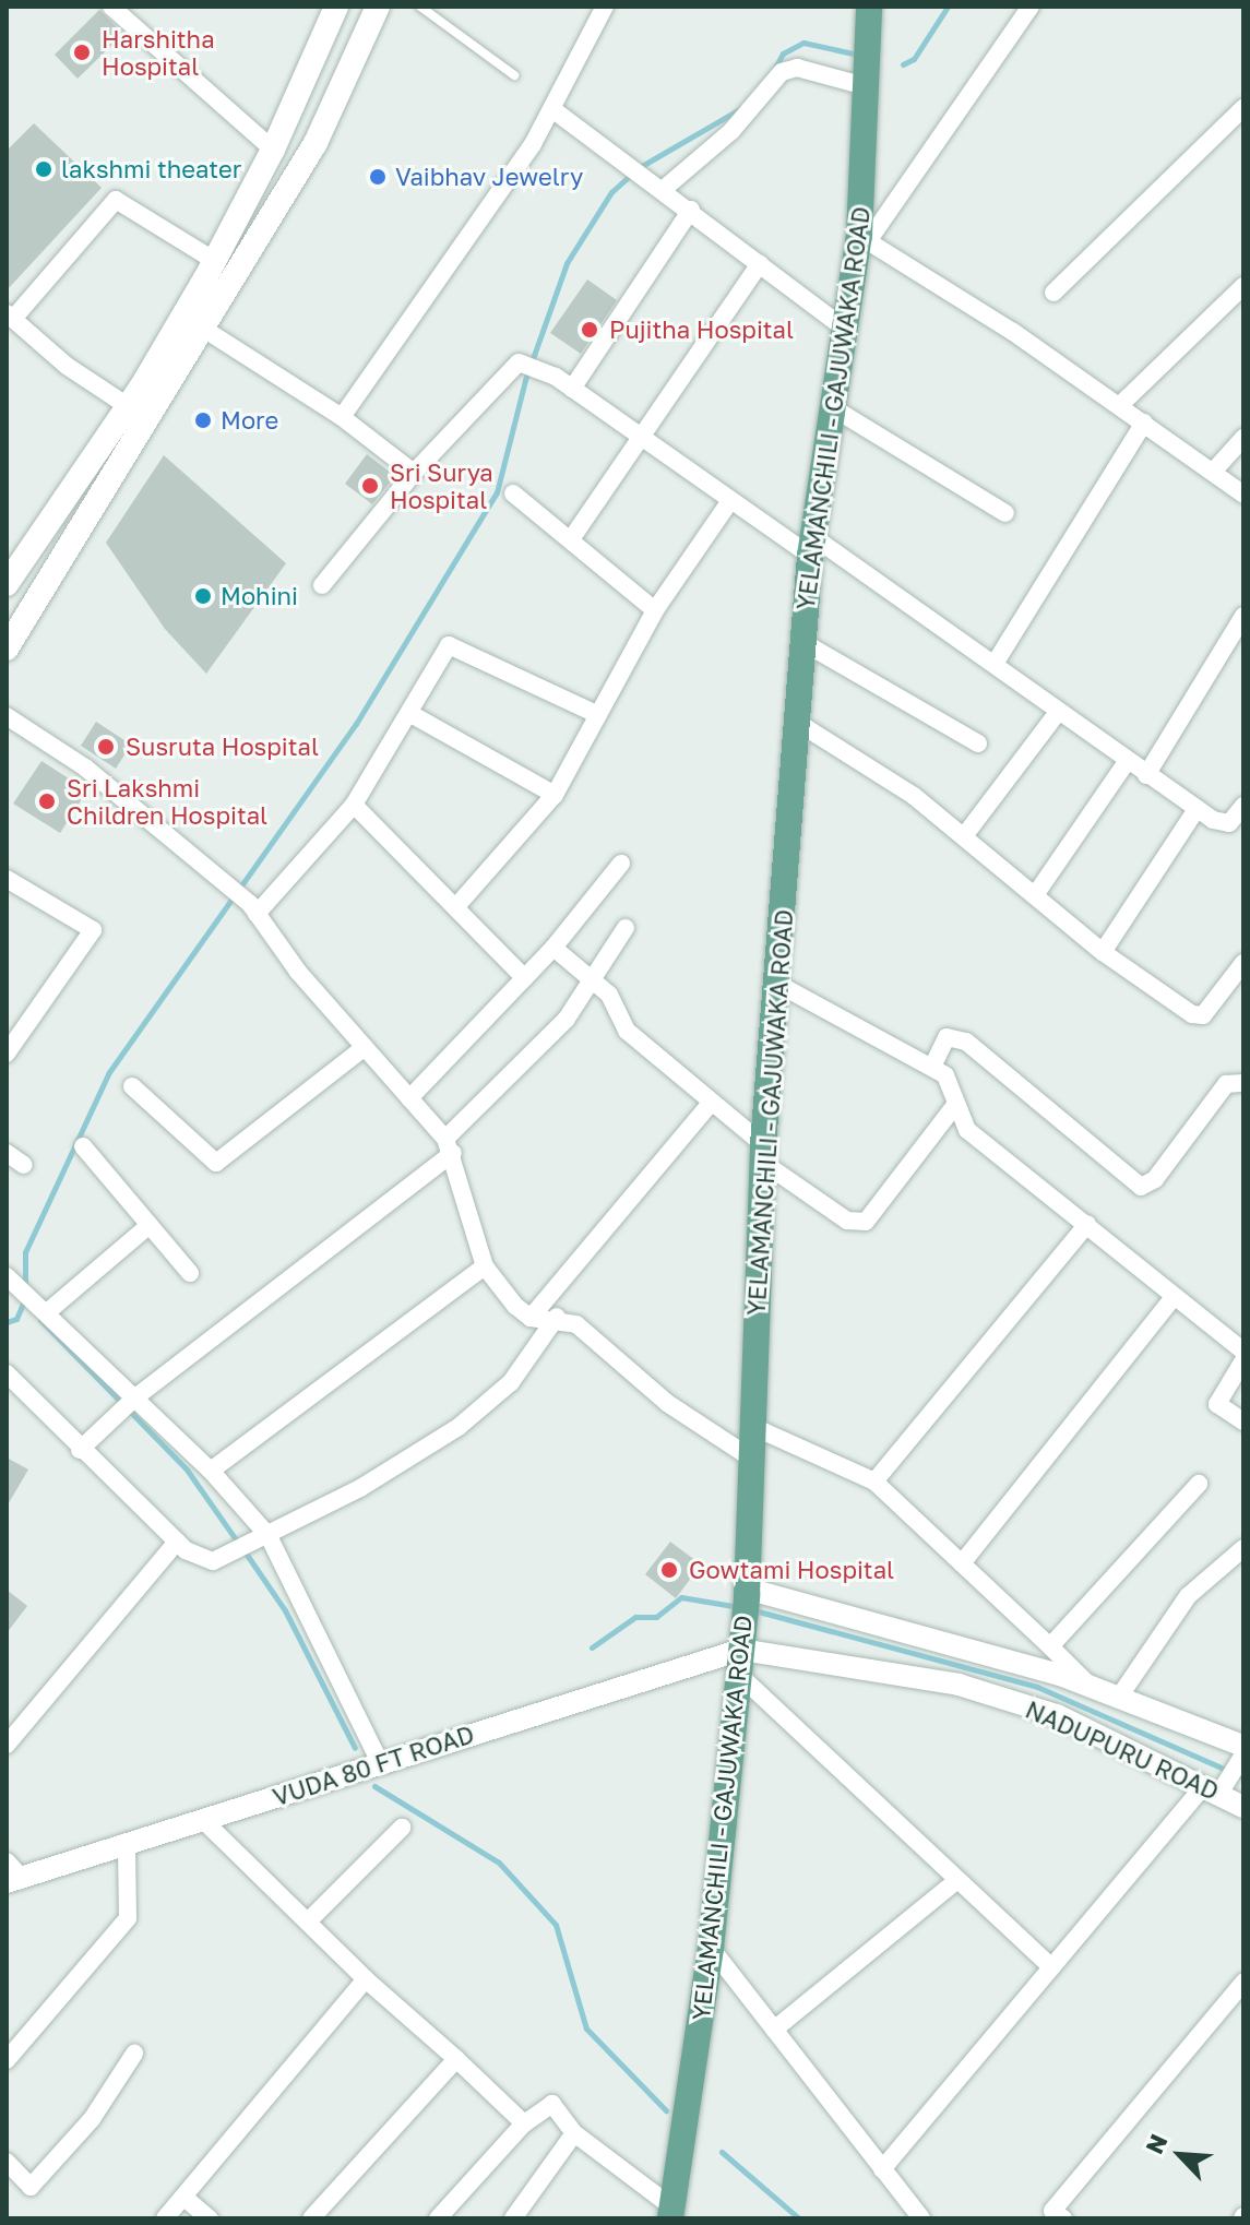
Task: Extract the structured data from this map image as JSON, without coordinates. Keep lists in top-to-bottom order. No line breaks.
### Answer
{"streets":{"main road":["YELAMANCHILI - GAJUWAKA ROAD"],"street":["NADUPURU ROAD","VUDA 80 FT ROAD"]},"crossings":[["YELAMANCHILI - GAJUWAKA ROAD","NADUPURU ROAD"],["YELAMANCHILI - GAJUWAKA ROAD","VUDA 80 FT ROAD"],["NADUPURU ROAD","VUDA 80 FT ROAD"]],"places":["Harshitha Hospital","lakshmi theater","Vaibhav Jewelry","Pujitha Hospital","More","Sri Surya Hospital","Mohini","Susruta Hospital","Sri Lakshmi Children Hospital","Gowtami Hospital"],"north":"top left"}
